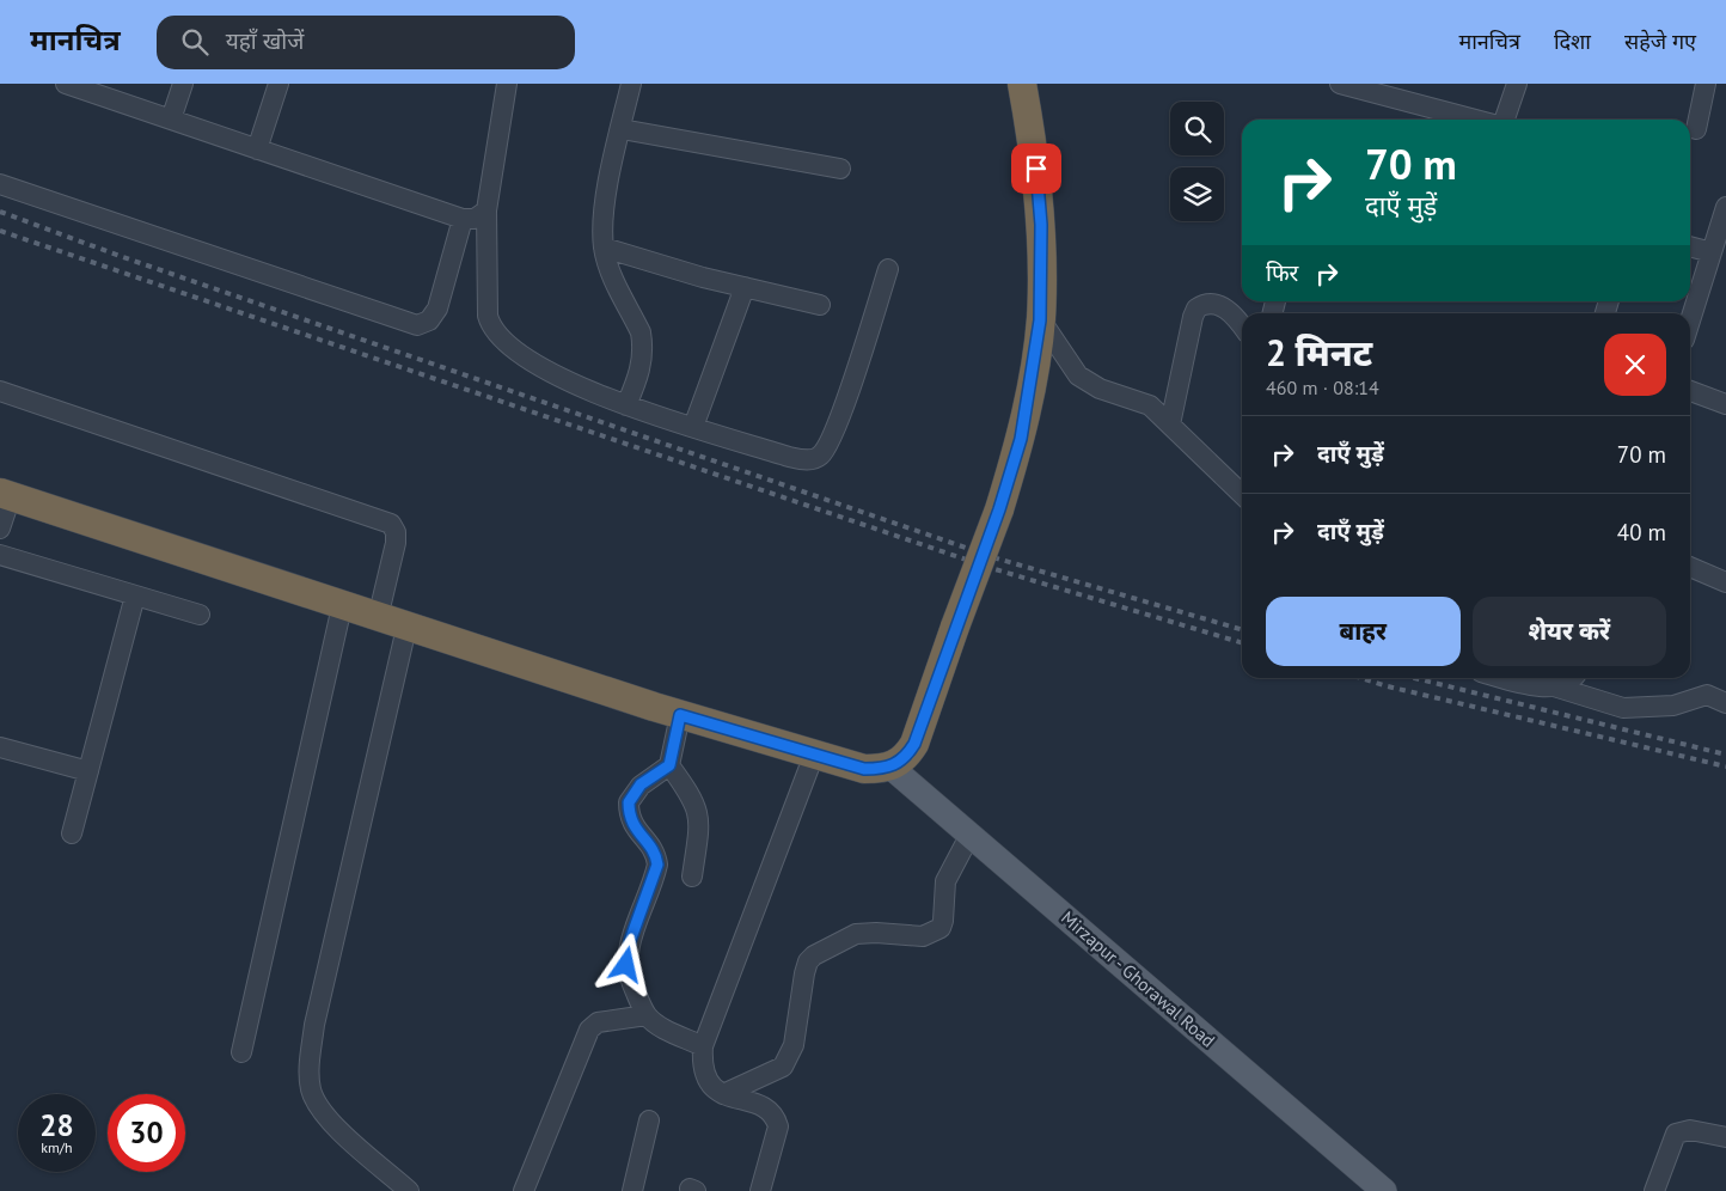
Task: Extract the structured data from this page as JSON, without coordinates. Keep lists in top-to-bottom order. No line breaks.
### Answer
{"streets":{"main road":["Mirzapur - Ghorawal Road"]},"page":{"header":"मानचित्र","search":"यहाँ खोजें","nav":["मानचित्र","दिशा","सहेजे गए"],"turn":["70 m","दाएँ मुड़ें"],"then":"फिर","heading":["2 मिनट","460 m · 08:14"],"list":[{"name":"दाएँ मुड़ें","value":"70 m"},{"name":"दाएँ मुड़ें","value":"40 m"}],"buttons":["बाहर","शेयर करें"],"speed":"28 km/h","limit":"30"}}
